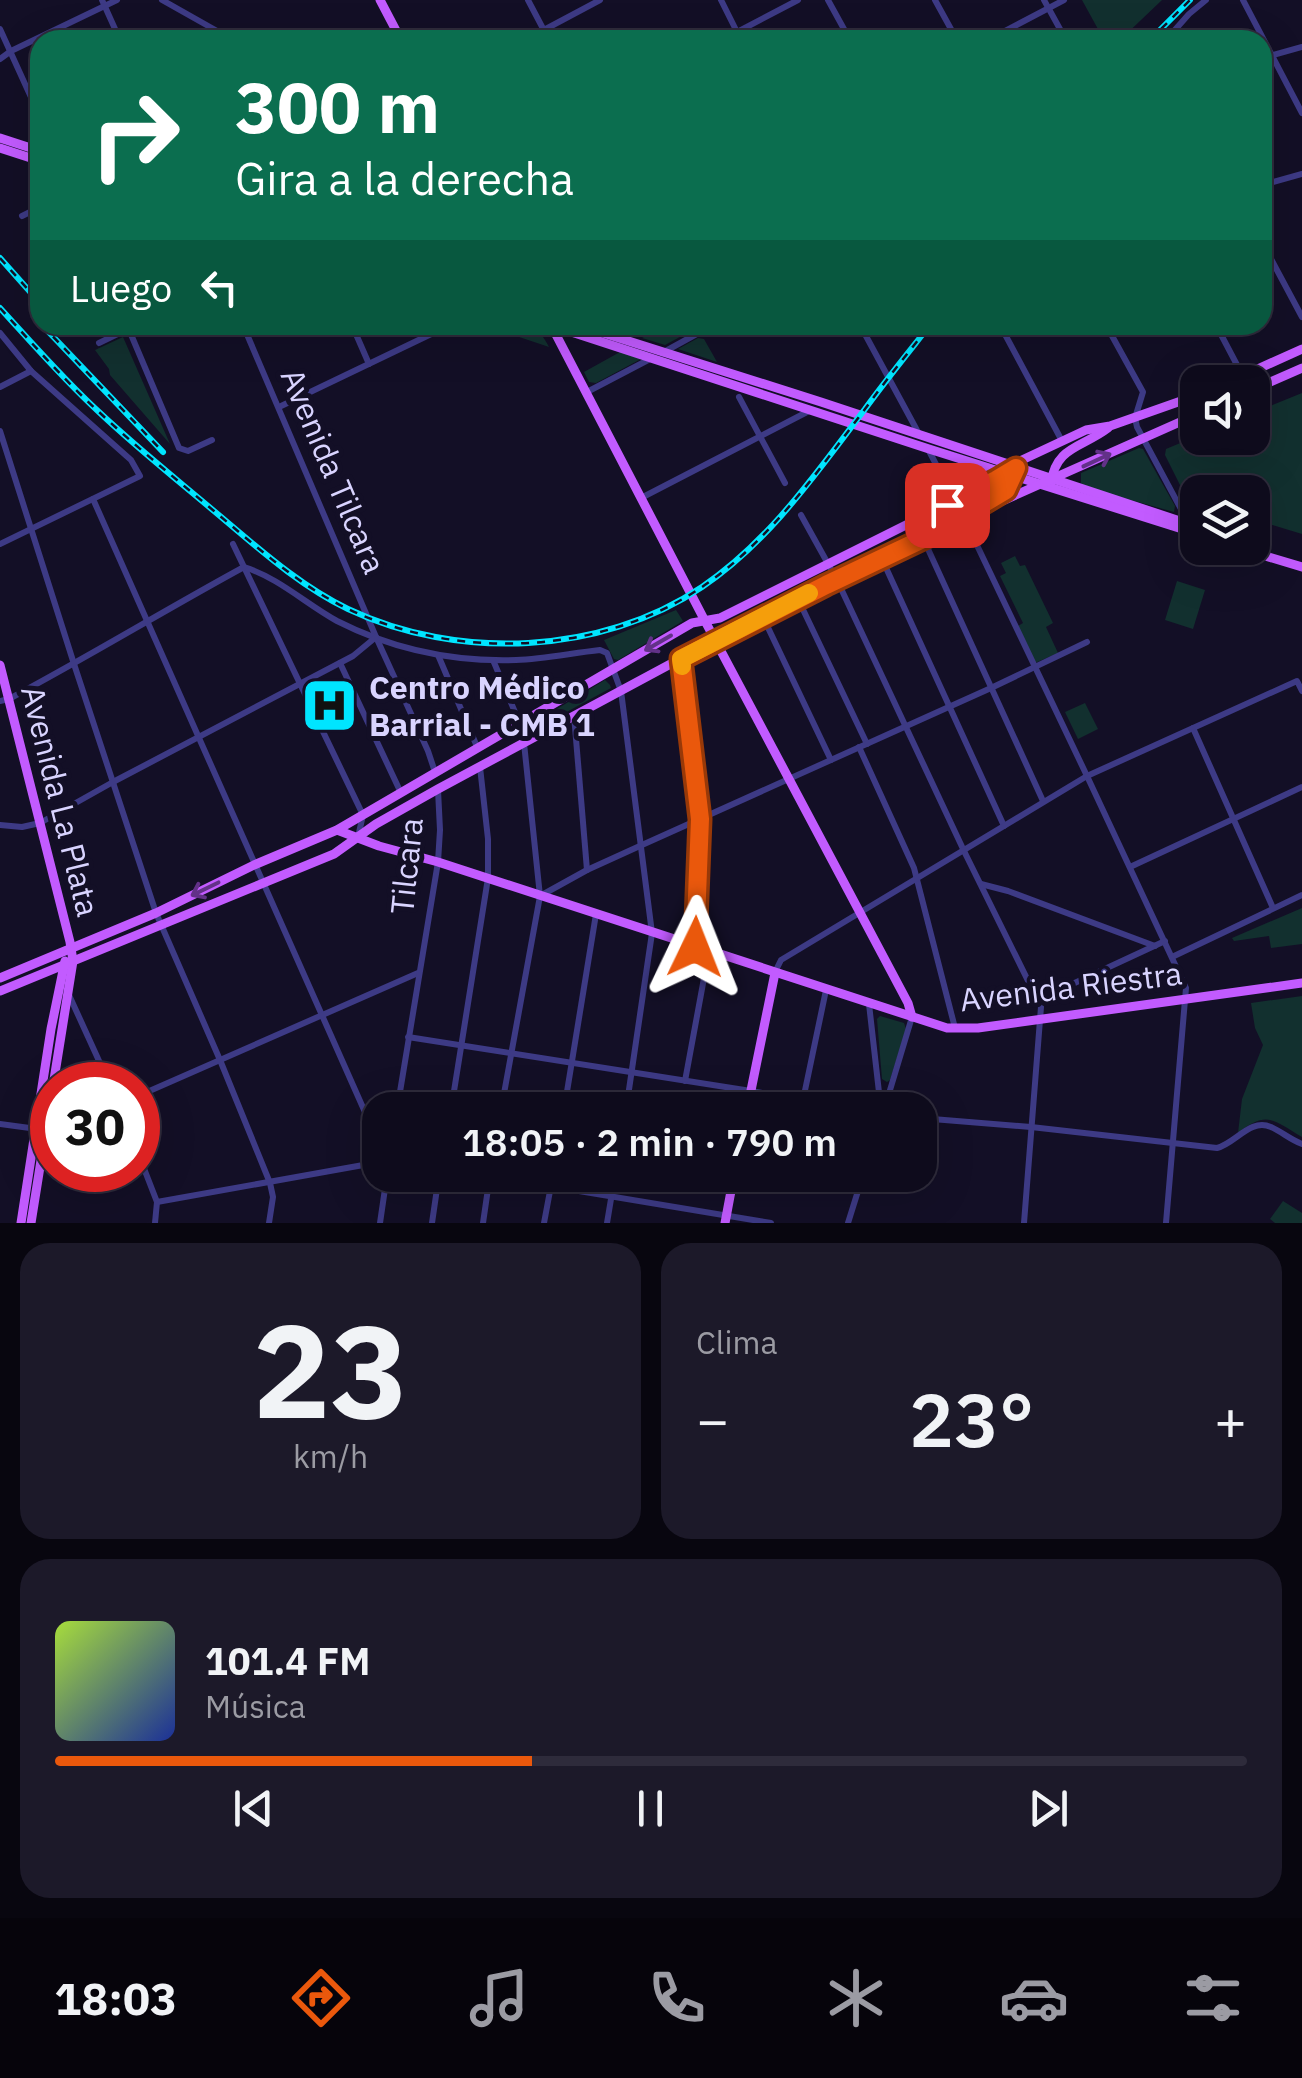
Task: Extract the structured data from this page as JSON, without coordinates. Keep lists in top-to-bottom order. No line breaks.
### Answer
{"streets":{"main road":["Avenida La Plata","Tilcara","Avenida Riestra"],"street":["Avenida Tilcara"]},"crossings":[["Avenida Tilcara","Tilcara"],["Tilcara","Avenida Riestra"]],"places":{"hospital":["Centro Médico Barrial - CMB 1"]},"page":{"turn":["300 m","Gira a la derecha"],"then":"Luego","limit":"30","trip":"18:05 · 2 min · 790 m","tile":[["23","km/h"],"Clima"],"heat":["−","23°","+"],"song":["101.4 FM","Música"],"tabs":"18:03"}}
